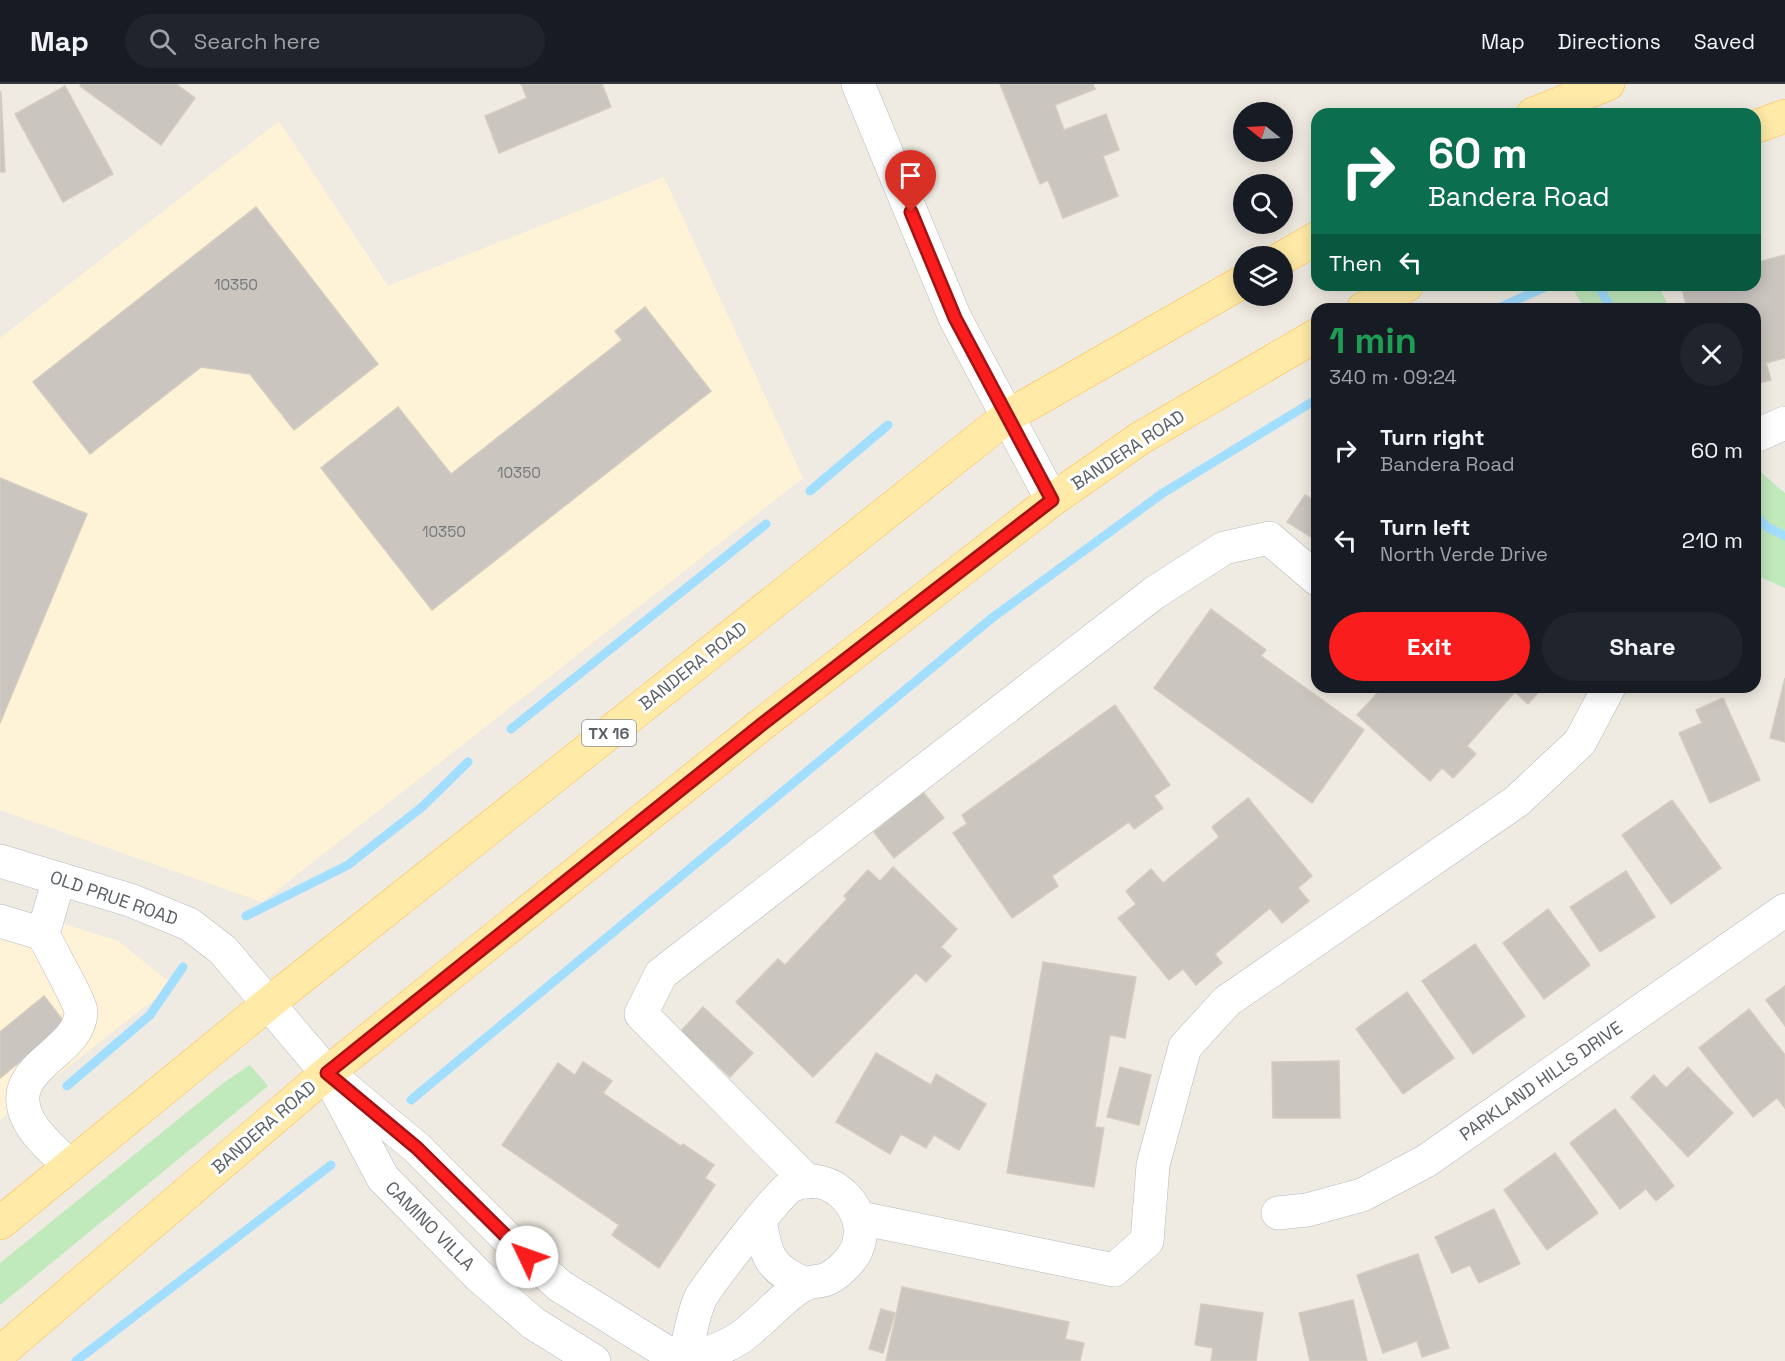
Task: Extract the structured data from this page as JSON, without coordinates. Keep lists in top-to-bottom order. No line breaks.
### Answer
{"streets":{"main road":["BANDERA ROAD","TX 16"],"street":["OLD PRUE ROAD","PARKLAND HILLS DRIVE","CAMINO VILLA"]},"crossings":[["BANDERA ROAD","OLD PRUE ROAD"],["BANDERA ROAD","CAMINO VILLA"],["OLD PRUE ROAD","CAMINO VILLA"]],"house_numbers":["10350","10350","10350"],"north":"left","page":{"header":"Map","search":"Search here","nav":["Map","Directions","Saved"],"turn":["60 m","Bandera Road"],"then":"Then","heading":["1 min","340 m · 09:24"],"list":[{"name":"Turn right","note":"Bandera Road","value":"60 m"},{"name":"Turn left","note":"North Verde Drive","value":"210 m"}],"buttons":["Exit","Share"]}}
